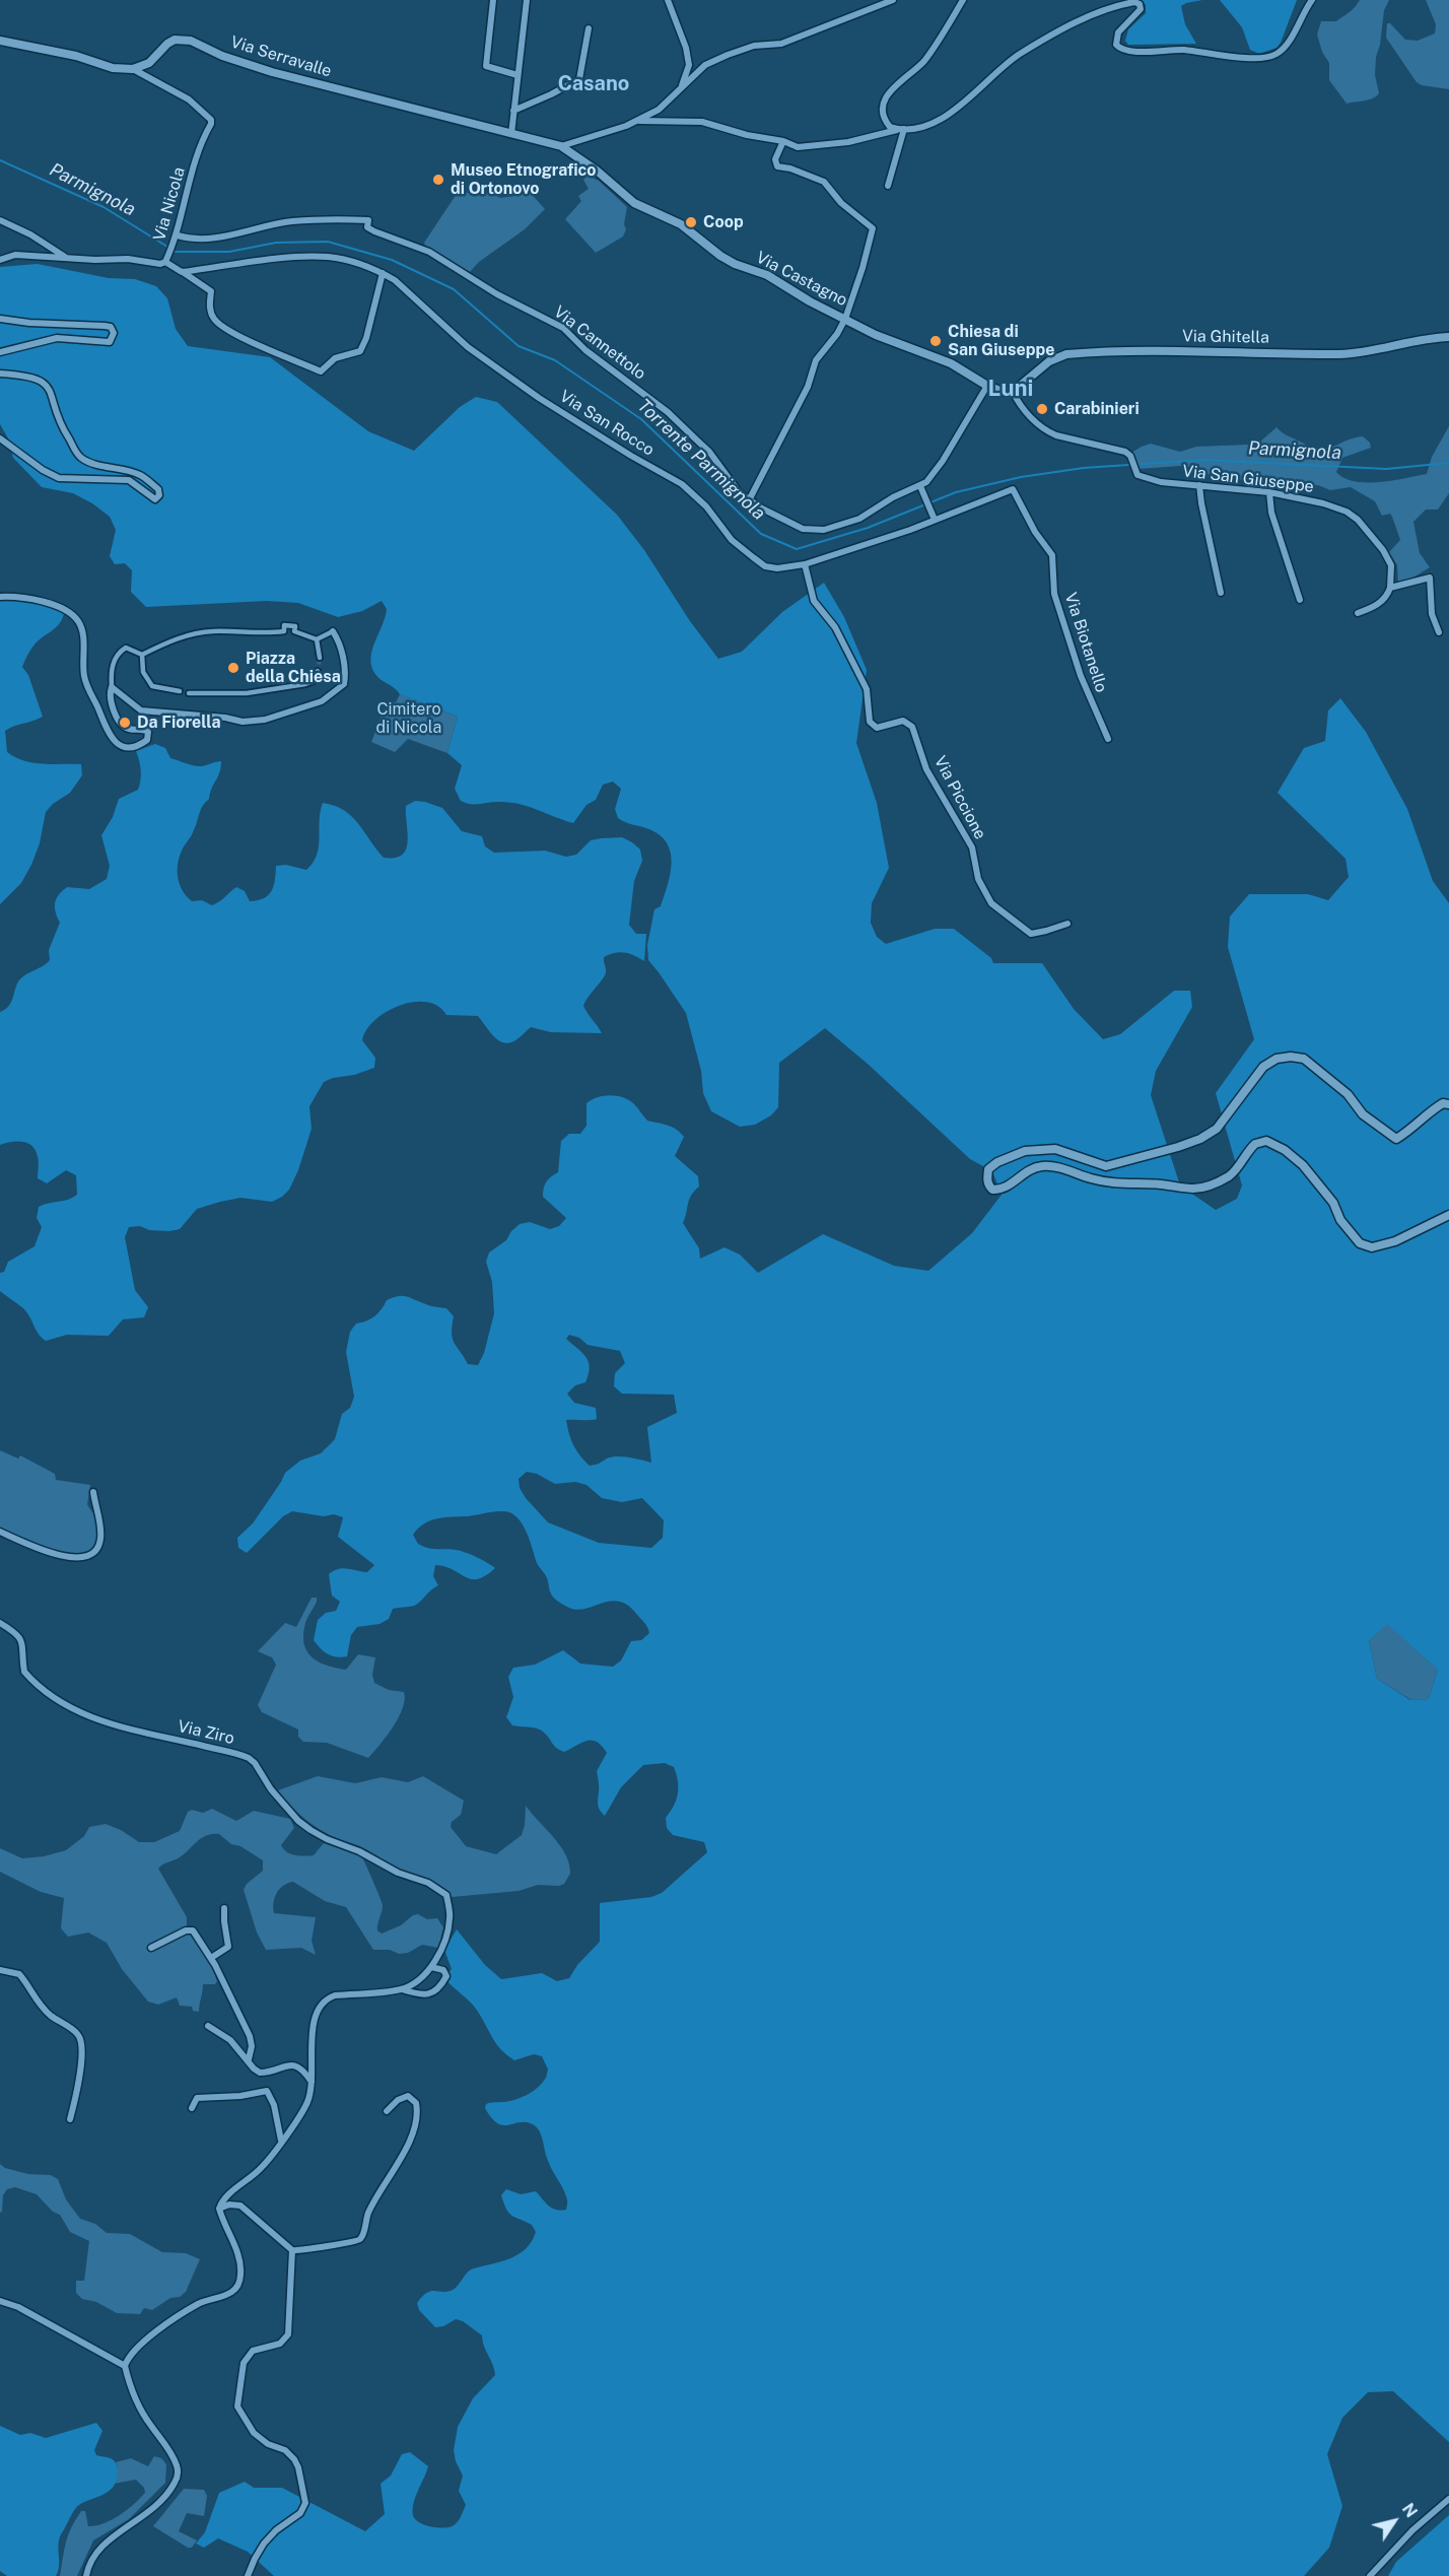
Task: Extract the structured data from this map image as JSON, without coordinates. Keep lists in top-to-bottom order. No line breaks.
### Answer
{"streets":{"street":["Via Serravalle","Via Nicola","Via Castagno","Via Ghitella","Via Cannettolo","Via San Rocco","Via San Giuseppe","Via Biotanello","Via Piccione","Via Ziro"]},"crossings":[["Via Serravalle","Via Nicola"],["Via Serravalle","Via Castagno"],["Via Nicola","Via Cannettolo"],["Via Castagno","Via Ghitella"],["Via Castagno","Via San Giuseppe"],["Via Ghitella","Via San Giuseppe"],["Via San Rocco","Via Biotanello"],["Via San Rocco","Via Piccione"]],"districts":["Casano","Luni"],"water":["Parmignola","Torrente Parmignola"],"parks":["Cimitero di Nicola"],"places":["Museo Etnografico di Ortonovo","Coop","Chiesa di San Giuseppe","Carabinieri","Piazza della Chiesa","Da Fiorella"],"north":"top right"}
